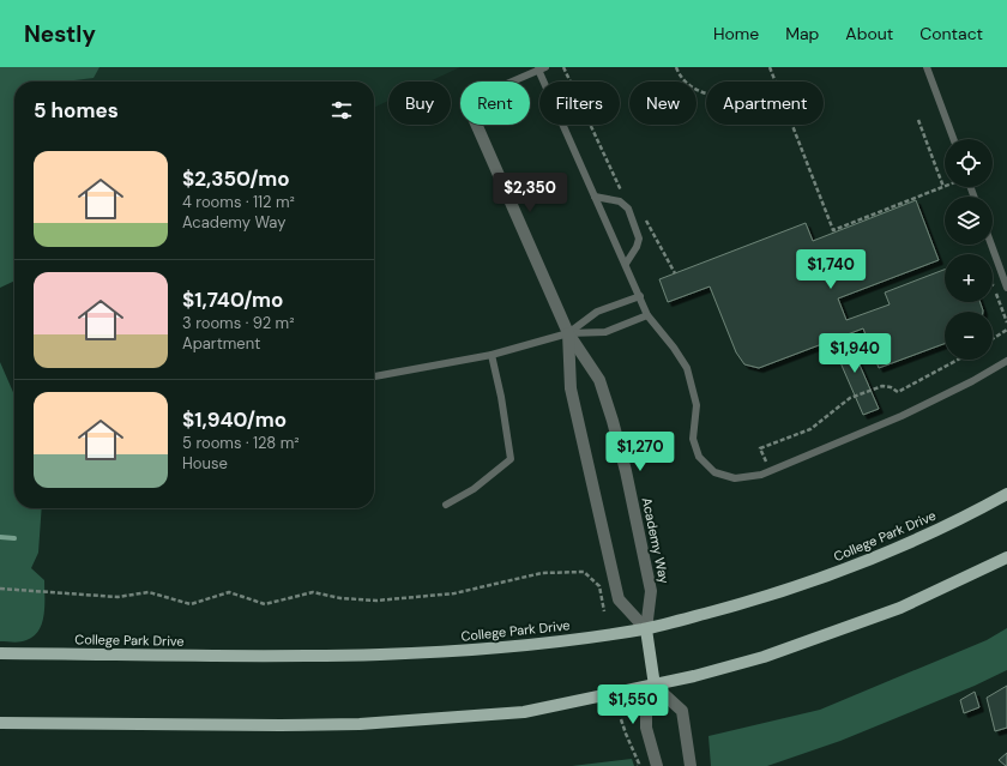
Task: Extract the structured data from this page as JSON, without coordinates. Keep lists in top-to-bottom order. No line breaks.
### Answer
{"streets":{"main road":["College Park Drive"],"street":["Academy Way"]},"crossings":[["College Park Drive","Academy Way"]],"page":{"header":"Nestly","nav":["Home","Map","About","Contact"],"chip":["Buy","Rent","Filters","New","Apartment"],"heading":"5 homes","map_buttons":["+","−"],"list":[{"name":"$2,350/mo","note":"4 rooms · 112 m² · Academy Way"},{"name":"$1,740/mo","note":"3 rooms · 92 m² · Apartment"},{"name":"$1,940/mo","note":"5 rooms · 128 m² · House"}],"price":["$2,350","$1,740","$1,940","$1,270","$1,550"]}}
